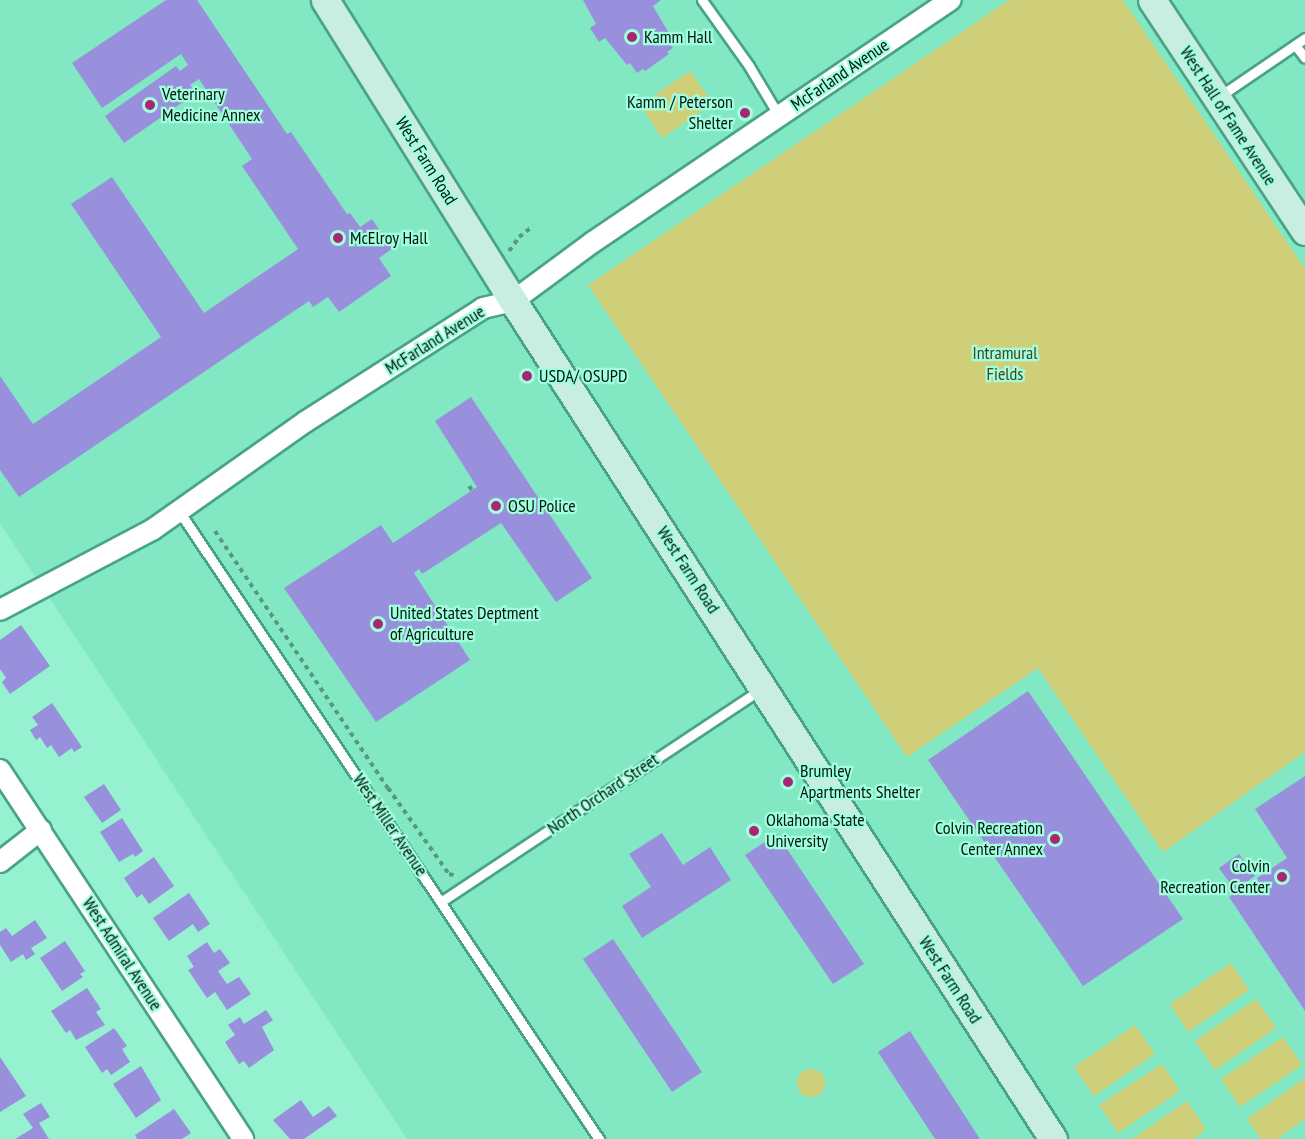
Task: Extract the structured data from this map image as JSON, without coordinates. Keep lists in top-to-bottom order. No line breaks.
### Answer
{"streets":{"street":["McFarland Avenue","West Hall of Fame Avenue","West Farm Road","West Admiral Avenue"],"lane":["North Orchard Street","West Miller Avenue"]},"crossings":[["McFarland Avenue","West Farm Road"],["McFarland Avenue","West Miller Avenue"],["West Farm Road","North Orchard Street"],["North Orchard Street","West Miller Avenue"]],"parks":["Intramural Fields"],"places":["Kamm Hall","Veterinary Medicine Annex","Kamm / Peterson Shelter","McElroy Hall","USDA/ OSUPD","OSU Police","United States Deptment of Agriculture","Brumley Apartments Shelter","Oklahoma State University","Colvin Recreation Center Annex","Colvin Recreation Center"]}
